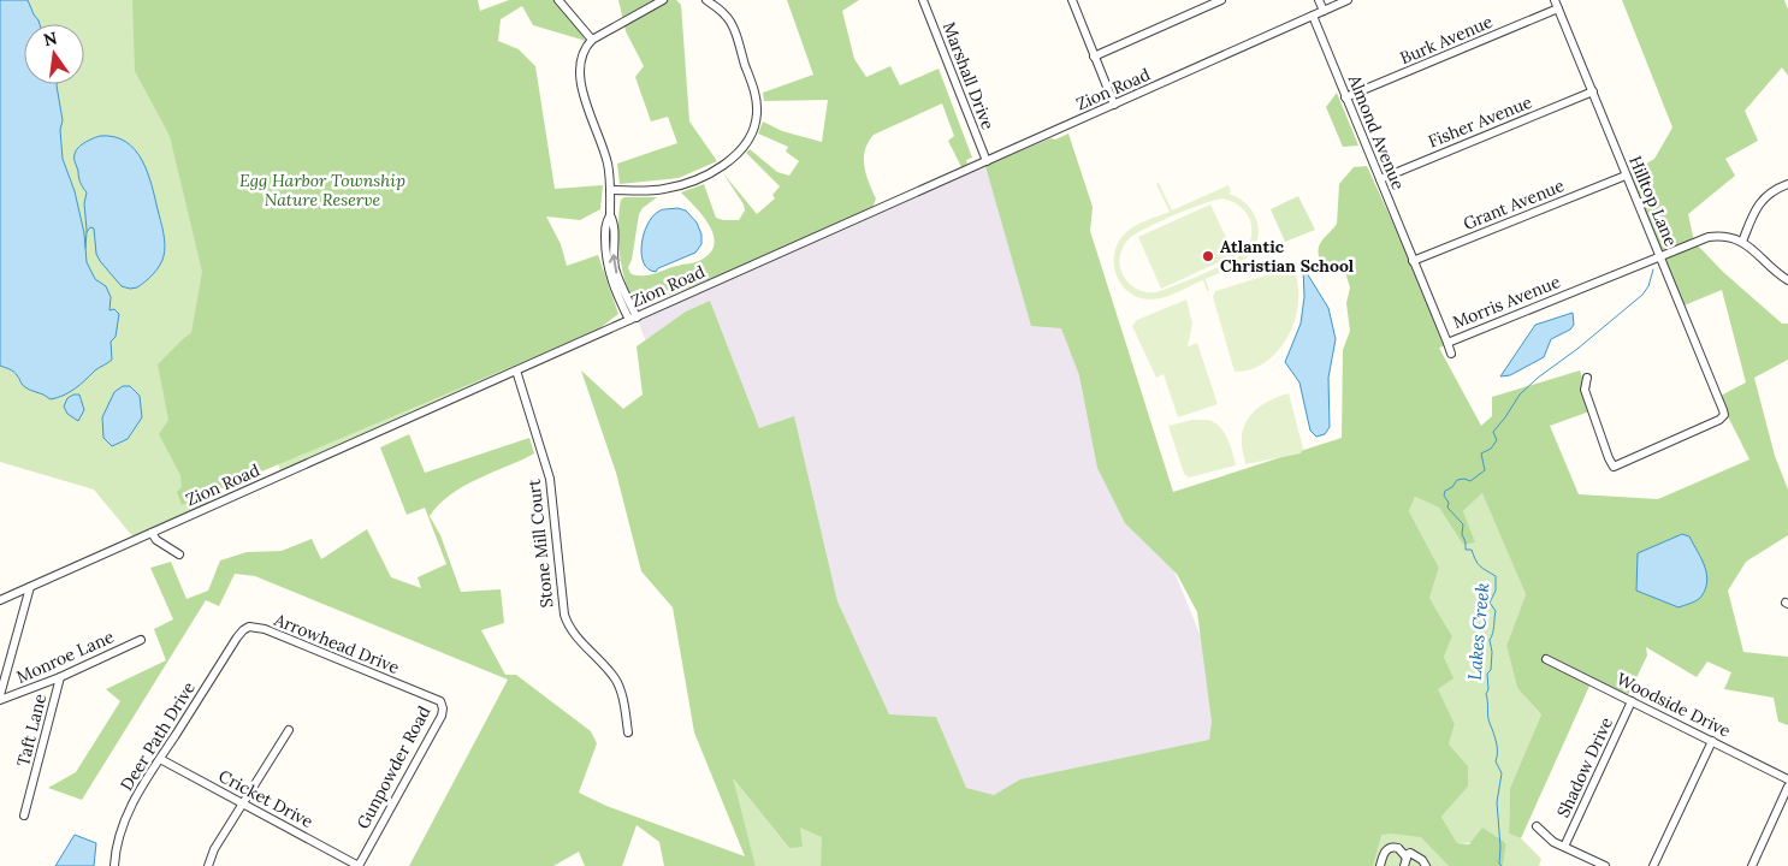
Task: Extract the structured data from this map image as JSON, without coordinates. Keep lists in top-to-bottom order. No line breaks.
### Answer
{"streets":{"street":["Burk Avenue","Marshall Drive","Zion Road","Fisher Avenue","Almond Avenue","Hilltop Lane","Grant Avenue","Morris Avenue","Stone Mill Court","Arrowhead Drive","Monroe Lane","Woodside Drive","Taft Lane","Deer Path Drive","Gunpowder Road","Shadow Drive","Cricket Drive"]},"crossings":[["Burk Avenue","Almond Avenue"],["Burk Avenue","Hilltop Lane"],["Marshall Drive","Zion Road"],["Zion Road","Almond Avenue"],["Zion Road","Stone Mill Court"],["Fisher Avenue","Almond Avenue"],["Fisher Avenue","Hilltop Lane"],["Almond Avenue","Grant Avenue"],["Almond Avenue","Morris Avenue"],["Hilltop Lane","Grant Avenue"],["Hilltop Lane","Morris Avenue"],["Grant Avenue","Morris Avenue"],["Arrowhead Drive","Deer Path Drive"],["Arrowhead Drive","Gunpowder Road"],["Monroe Lane","Taft Lane"],["Woodside Drive","Shadow Drive"],["Deer Path Drive","Cricket Drive"],["Gunpowder Road","Cricket Drive"]],"water":["Lakes Creek"],"parks":["Egg Harbor Township Nature Reserve"],"places":["Atlantic Christian School"],"north":"top"}
